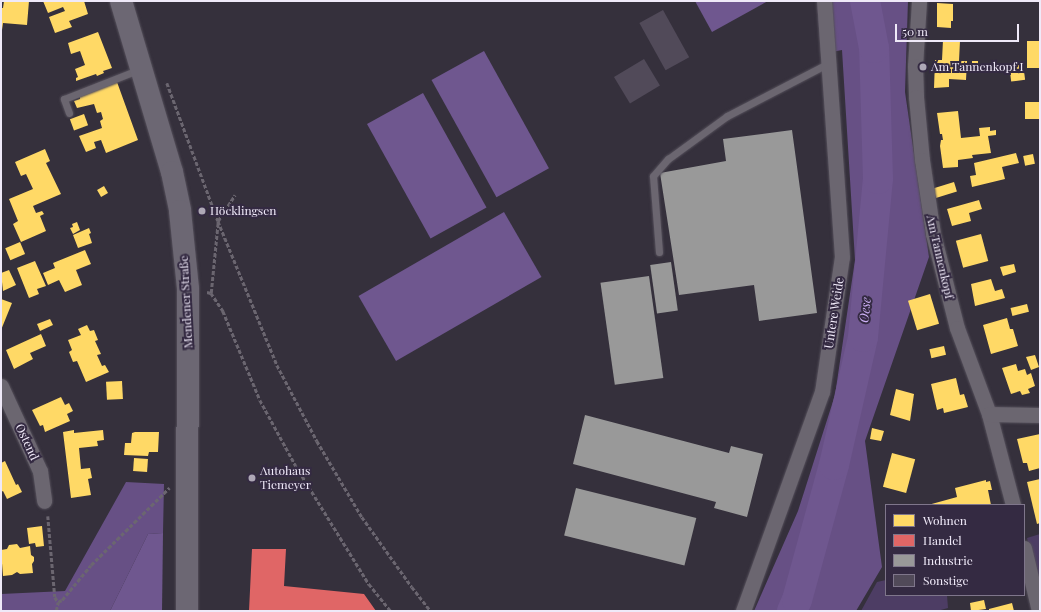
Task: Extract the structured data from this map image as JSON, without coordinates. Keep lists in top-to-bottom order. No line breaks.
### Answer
{"streets":{"main road":["Mendener Straße"],"street":["Am Tannenkopf","Untere Weide","Ostend"]},"water":["Oese"],"places":["Am Tannenkopf I","Höcklingsen","Autohaus Tiemeyer"],"legend":["Wohnen","Handel","Industrie","Sonstige"],"scale_bar":"50 m"}
